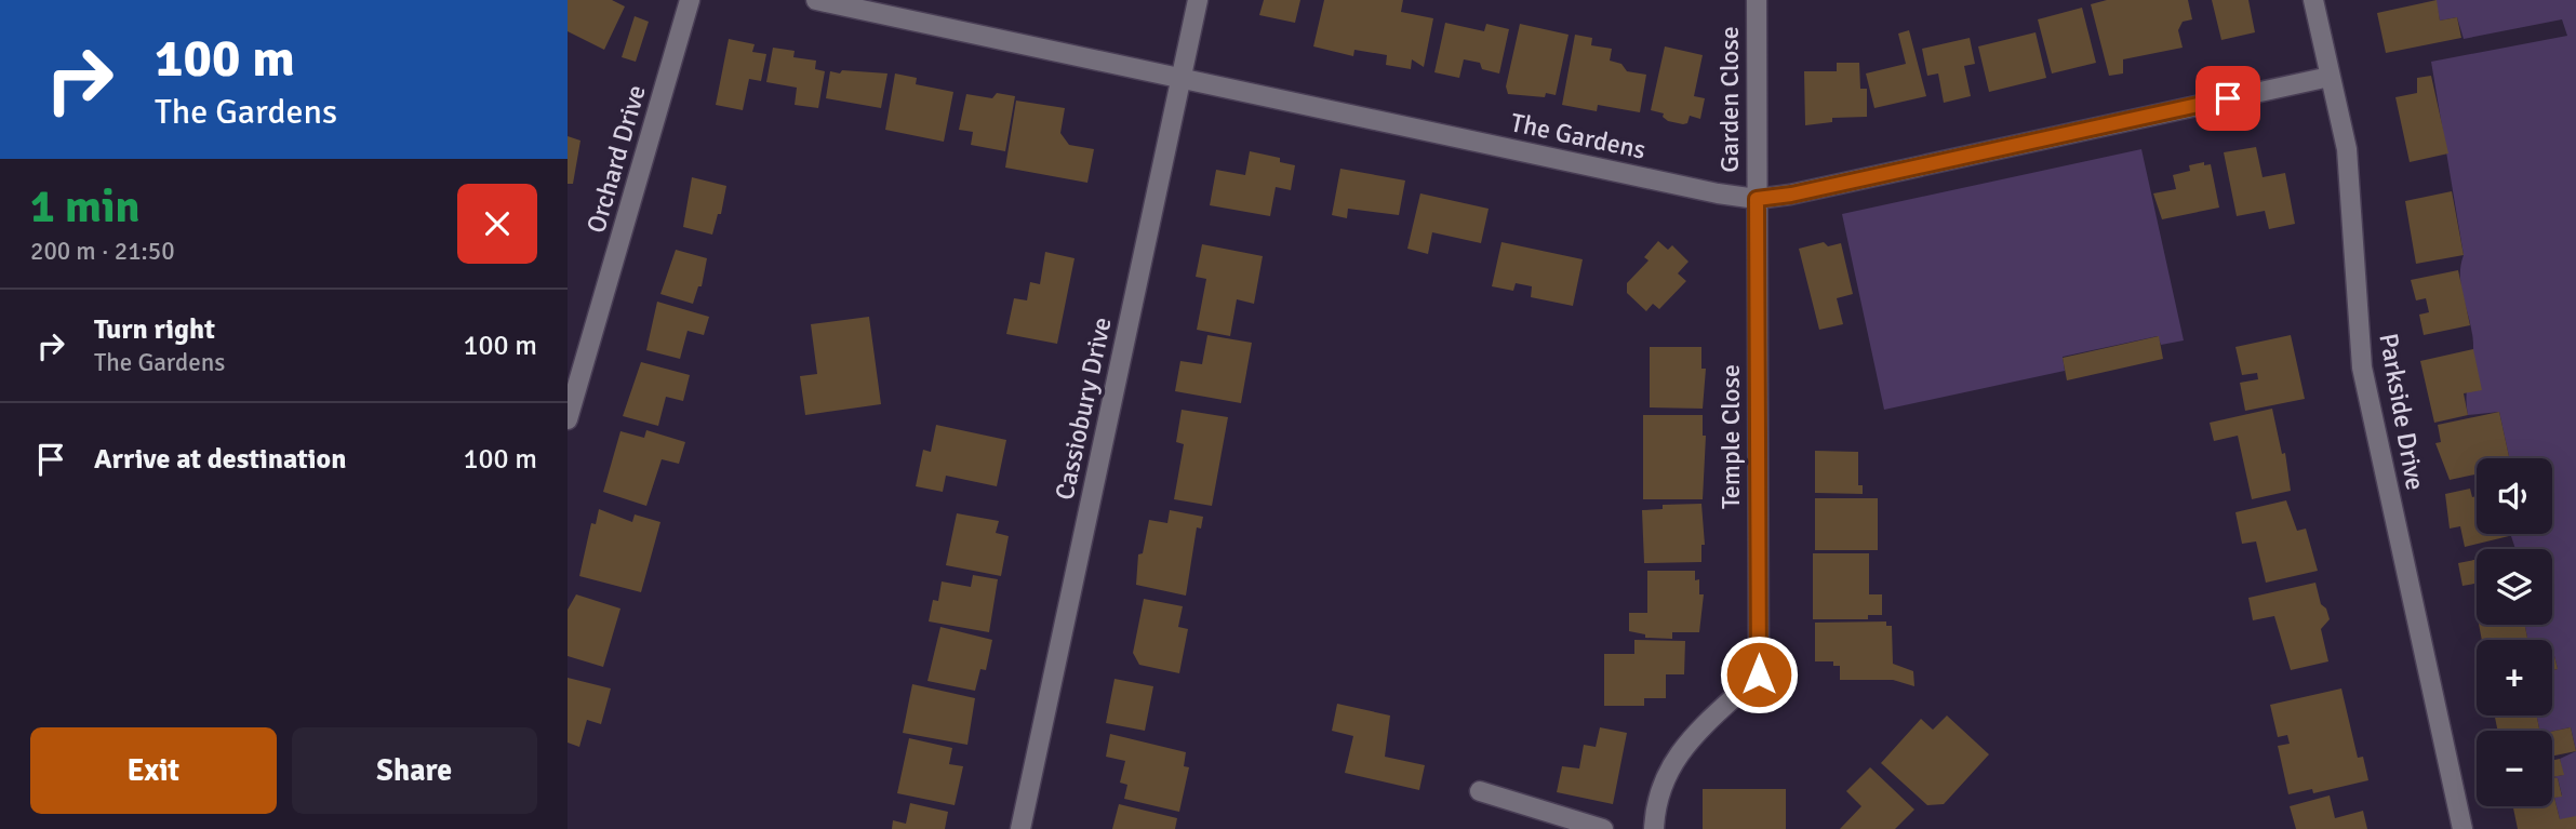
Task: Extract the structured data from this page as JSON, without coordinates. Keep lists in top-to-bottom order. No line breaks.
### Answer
{"streets":{"street":["Garden Close","The Gardens","Orchard Drive","Cassiobury Drive","Parkside Drive","Temple Close"]},"crossings":[["Garden Close","The Gardens"],["Garden Close","Temple Close"],["The Gardens","Cassiobury Drive"],["The Gardens","Parkside Drive"],["The Gardens","Temple Close"]],"page":{"turn":["100 m","The Gardens"],"heading":["1 min","200 m · 21:50"],"list":[{"name":"Turn right","note":"The Gardens","value":"100 m"},{"name":"Arrive at destination","value":"100 m"}],"map_buttons":["+","−"],"buttons":["Exit","Share"]}}
